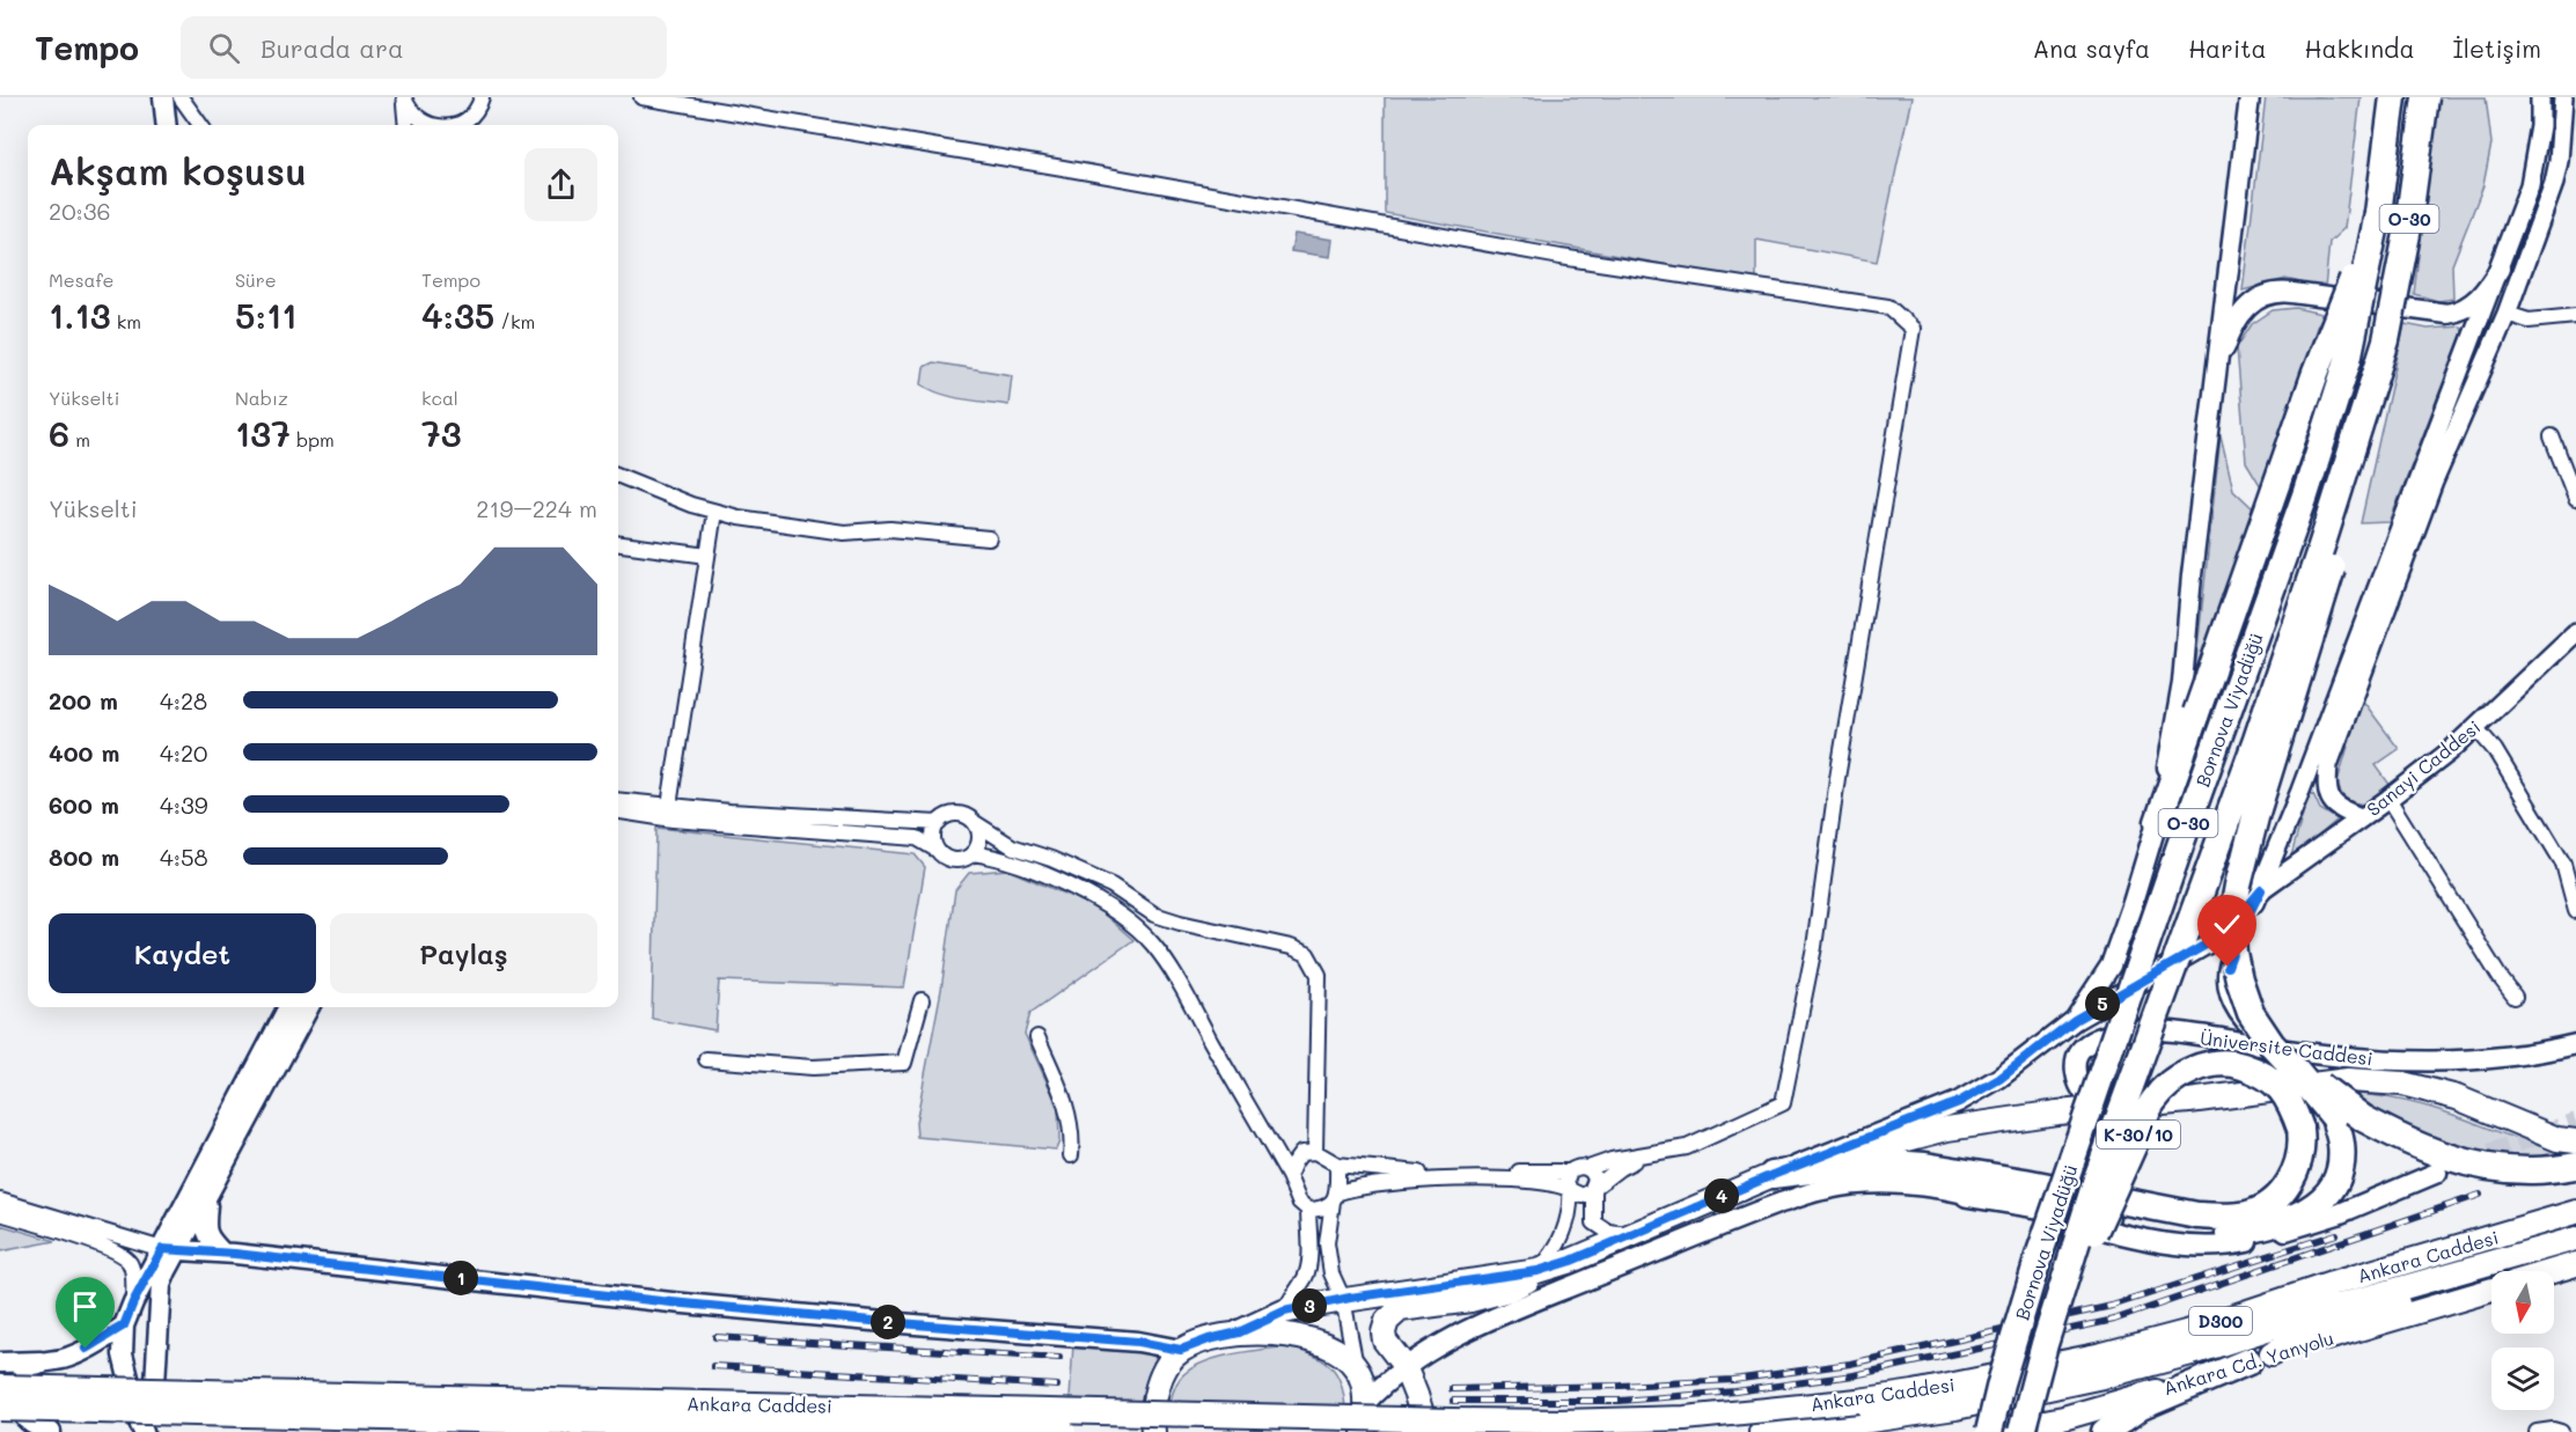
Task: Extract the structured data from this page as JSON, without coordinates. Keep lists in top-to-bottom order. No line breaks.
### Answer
{"streets":{"highway":["O-30","Bornova Viyadüğü","K-30/10"],"main road":["Üniversite Caddesi","Ankara Caddesi","D300","Ankara Cd. Yanyolu"],"street":["Sanayi Caddesi"]},"crossings":[["O-30","Bornova Viyadüğü"],["O-30","Üniversite Caddesi"],["Bornova Viyadüğü","K-30/10"],["Bornova Viyadüğü","Ankara Cd. Yanyolu"]],"north":"bottom","page":{"header":"Tempo","search":"Burada ara","nav":["Ana sayfa","Harita","Hakkında","İletişim"],"heading":["Akşam koşusu","20:36"],"stats":[["Mesafe","1.13 km"],["Süre","5:11"],["Tempo","4:35 /km"],["Yükselti","6 m"],["Nabız","137 bpm"],["kcal","73"]],"chart":["Yükselti","219–224 m"],"list":[{"name":"200 m","note":"4:28"},{"name":"400 m","note":"4:20"},{"name":"600 m","note":"4:39"},{"name":"800 m","note":"4:58"}],"buttons":["Kaydet","Paylaş"],"pins":["5","4","1","3","2"]}}
